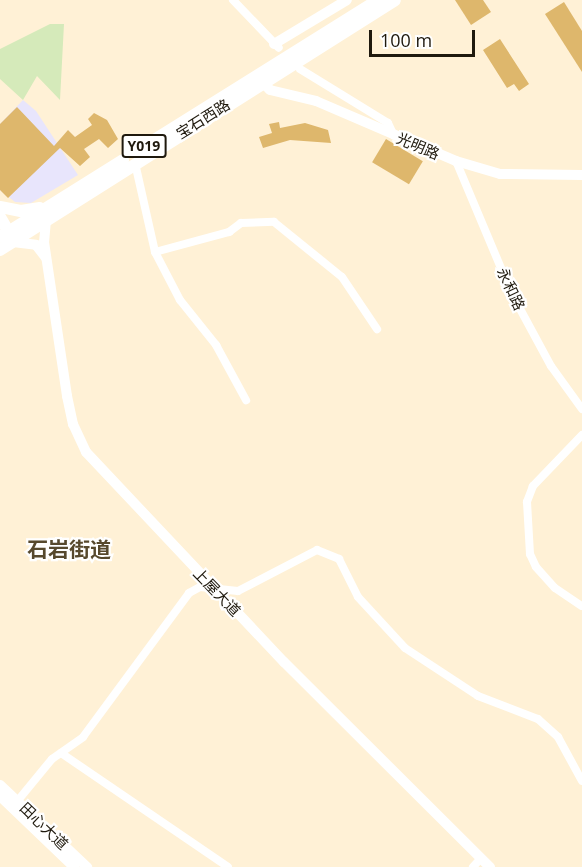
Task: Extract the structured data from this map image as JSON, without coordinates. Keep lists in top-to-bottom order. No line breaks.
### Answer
{"streets":{"main road":["宝石西路","Y019"],"street":["光明路","永和路","上屋大道","田心大道"]},"crossings":[["宝石西路","光明路"],["宝石西路","上屋大道"],["光明路","永和路"]],"districts":["石岩街道"],"scale_bar":"100 m"}
